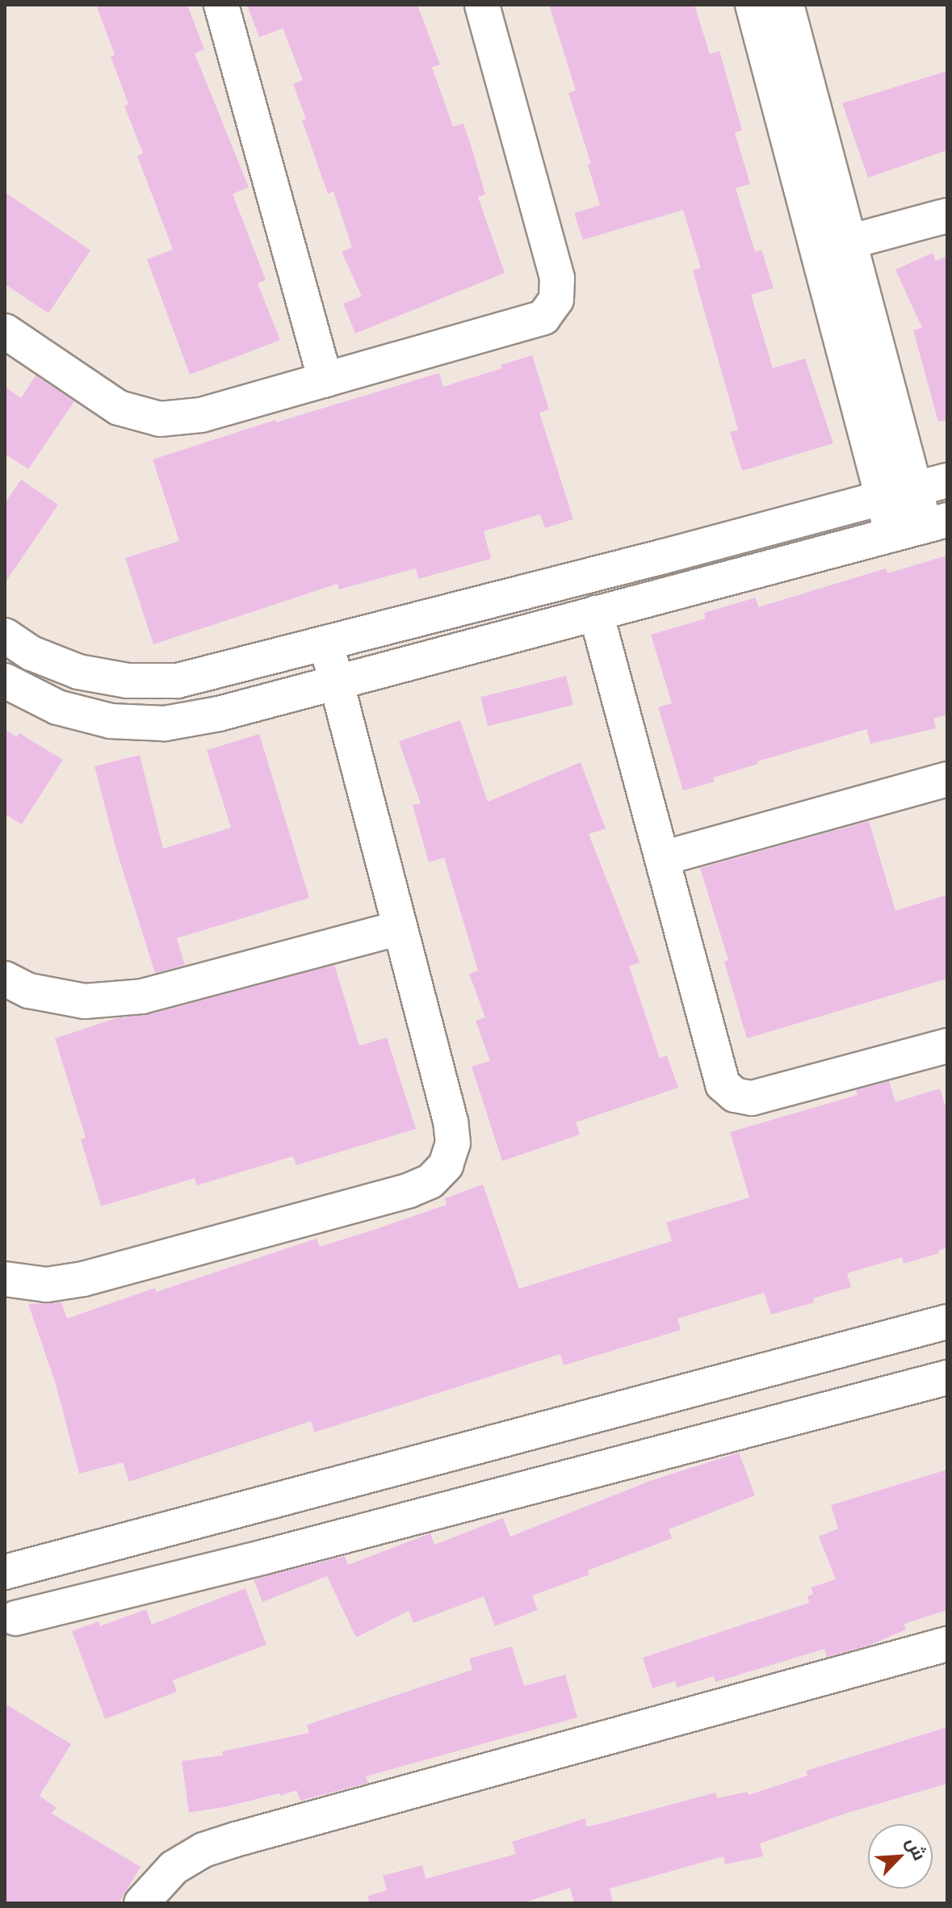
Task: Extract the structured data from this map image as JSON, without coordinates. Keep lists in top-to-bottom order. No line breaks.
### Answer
{"north":"top right"}
